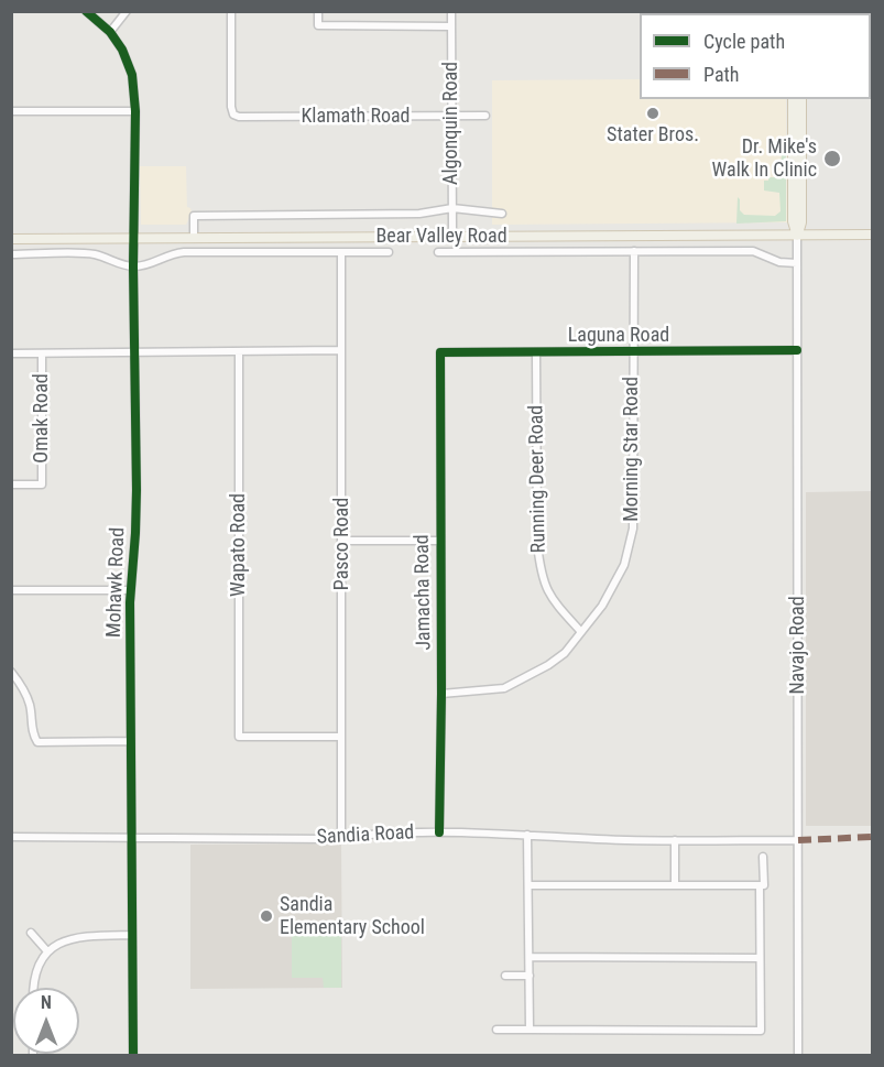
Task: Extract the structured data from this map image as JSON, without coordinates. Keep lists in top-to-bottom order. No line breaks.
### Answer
{"streets":{"main road":["Bear Valley Road","Navajo Road"],"street":["Klamath Road","Algonquin Road","Laguna Road","Omak Road","Morning Star Road","Running Deer Road","Pasco Road","Wapato Road","Mohawk Road","Jamacha Road","Sandia Road"]},"crossings":[["Klamath Road","Algonquin Road"],["Algonquin Road","Bear Valley Road"],["Bear Valley Road","Mohawk Road"],["Bear Valley Road","Navajo Road"],["Laguna Road","Morning Star Road"],["Laguna Road","Running Deer Road"],["Laguna Road","Jamacha Road"],["Laguna Road","Navajo Road"],["Morning Star Road","Running Deer Road"],["Morning Star Road","Jamacha Road"],["Pasco Road","Wapato Road"],["Pasco Road","Sandia Road"],["Mohawk Road","Sandia Road"],["Jamacha Road","Sandia Road"],["Navajo Road","Sandia Road"]],"places":["Stater Bros.","Dr. Mike's Walk In Clinic","Sandia Elementary School"],"legend":["Cycle path","Path"],"north":"top"}
